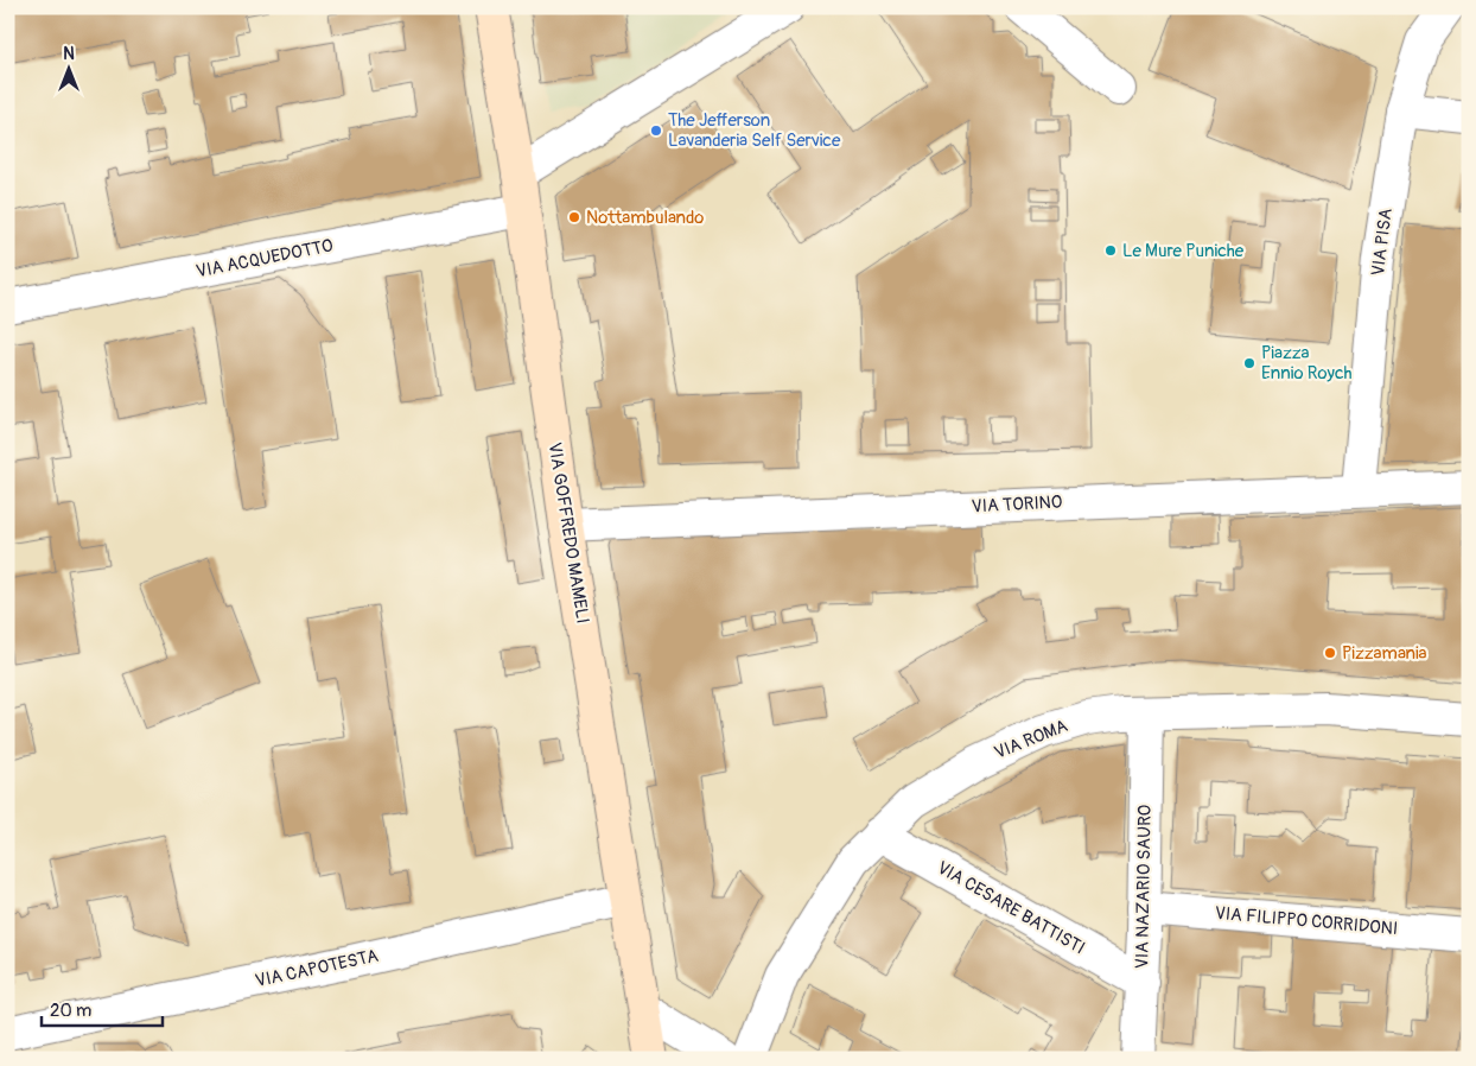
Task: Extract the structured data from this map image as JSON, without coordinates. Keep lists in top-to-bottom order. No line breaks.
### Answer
{"streets":{"main road":["VIA GOFFREDO MAMELI"],"street":["VIA PISA","VIA ACQUEDOTTO","VIA TORINO","VIA ROMA","VIA NAZARIO SAURO","VIA CESARE BATTISTI","VIA FILIPPO CORRIDONI","VIA CAPOTESTA"]},"crossings":[["VIA PISA","VIA TORINO"],["VIA ACQUEDOTTO","VIA GOFFREDO MAMELI"],["VIA TORINO","VIA GOFFREDO MAMELI"],["VIA GOFFREDO MAMELI","VIA CAPOTESTA"],["VIA ROMA","VIA NAZARIO SAURO"],["VIA ROMA","VIA CESARE BATTISTI"],["VIA NAZARIO SAURO","VIA CESARE BATTISTI"],["VIA NAZARIO SAURO","VIA FILIPPO CORRIDONI"]],"places":["The Jefferson Lavanderia Self Service","Nottambulando","Le Mure Puniche","Piazza Ennio Roych","Pizzamania"],"scale_bar":"20 m","north":"top"}
